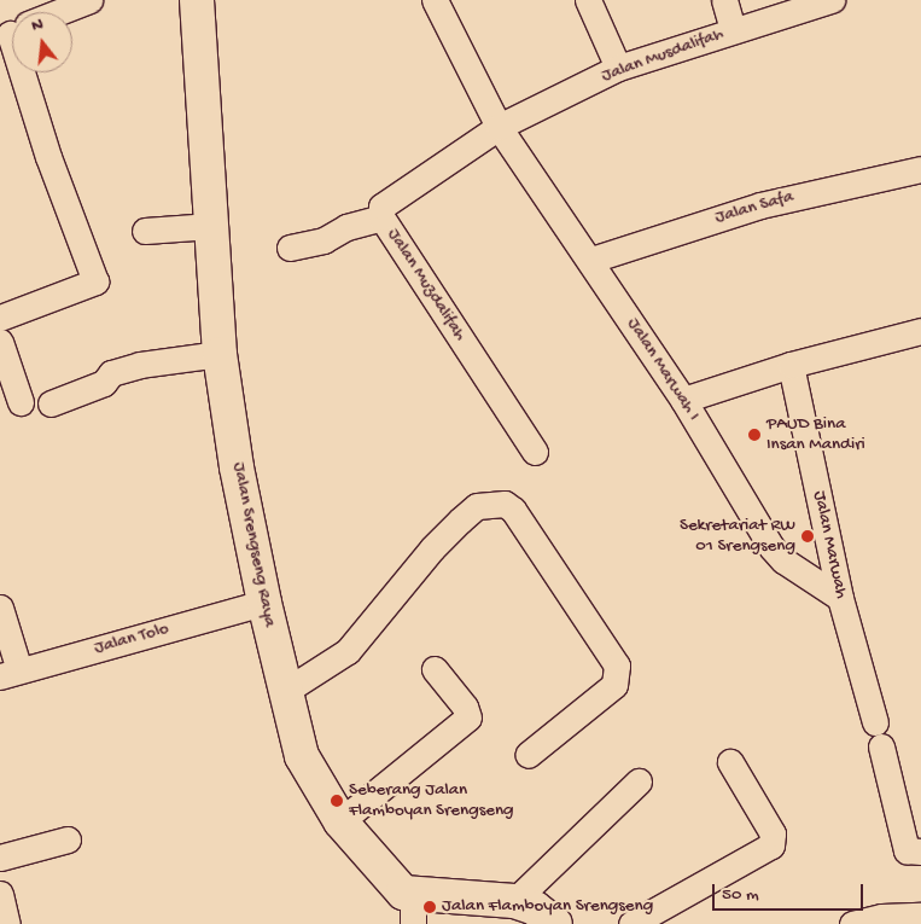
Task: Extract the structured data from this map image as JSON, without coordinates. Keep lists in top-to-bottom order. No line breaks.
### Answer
{"streets":{"main road":["Jalan Srengseng Raya"],"street":["Jalan Musdalifah","Jalan Safa","Jalan Muzdalifah","Jalan Marwah I","Jalan Marwah","Jalan Tolo"]},"crossings":[["Jalan Musdalifah","Jalan Muzdalifah"],["Jalan Musdalifah","Jalan Marwah I"],["Jalan Safa","Jalan Marwah I"],["Jalan Muzdalifah","Jalan Marwah I"],["Jalan Marwah I","Jalan Marwah"],["Jalan Srengseng Raya","Jalan Tolo"]],"places":["PAUD Bina Insan Mandiri","Sekretariat RW 01 Srengseng","Seberang Jalan Flamboyan Srengseng","Jalan Flamboyan Srengseng"],"scale_bar":"50 m","north":"top"}
